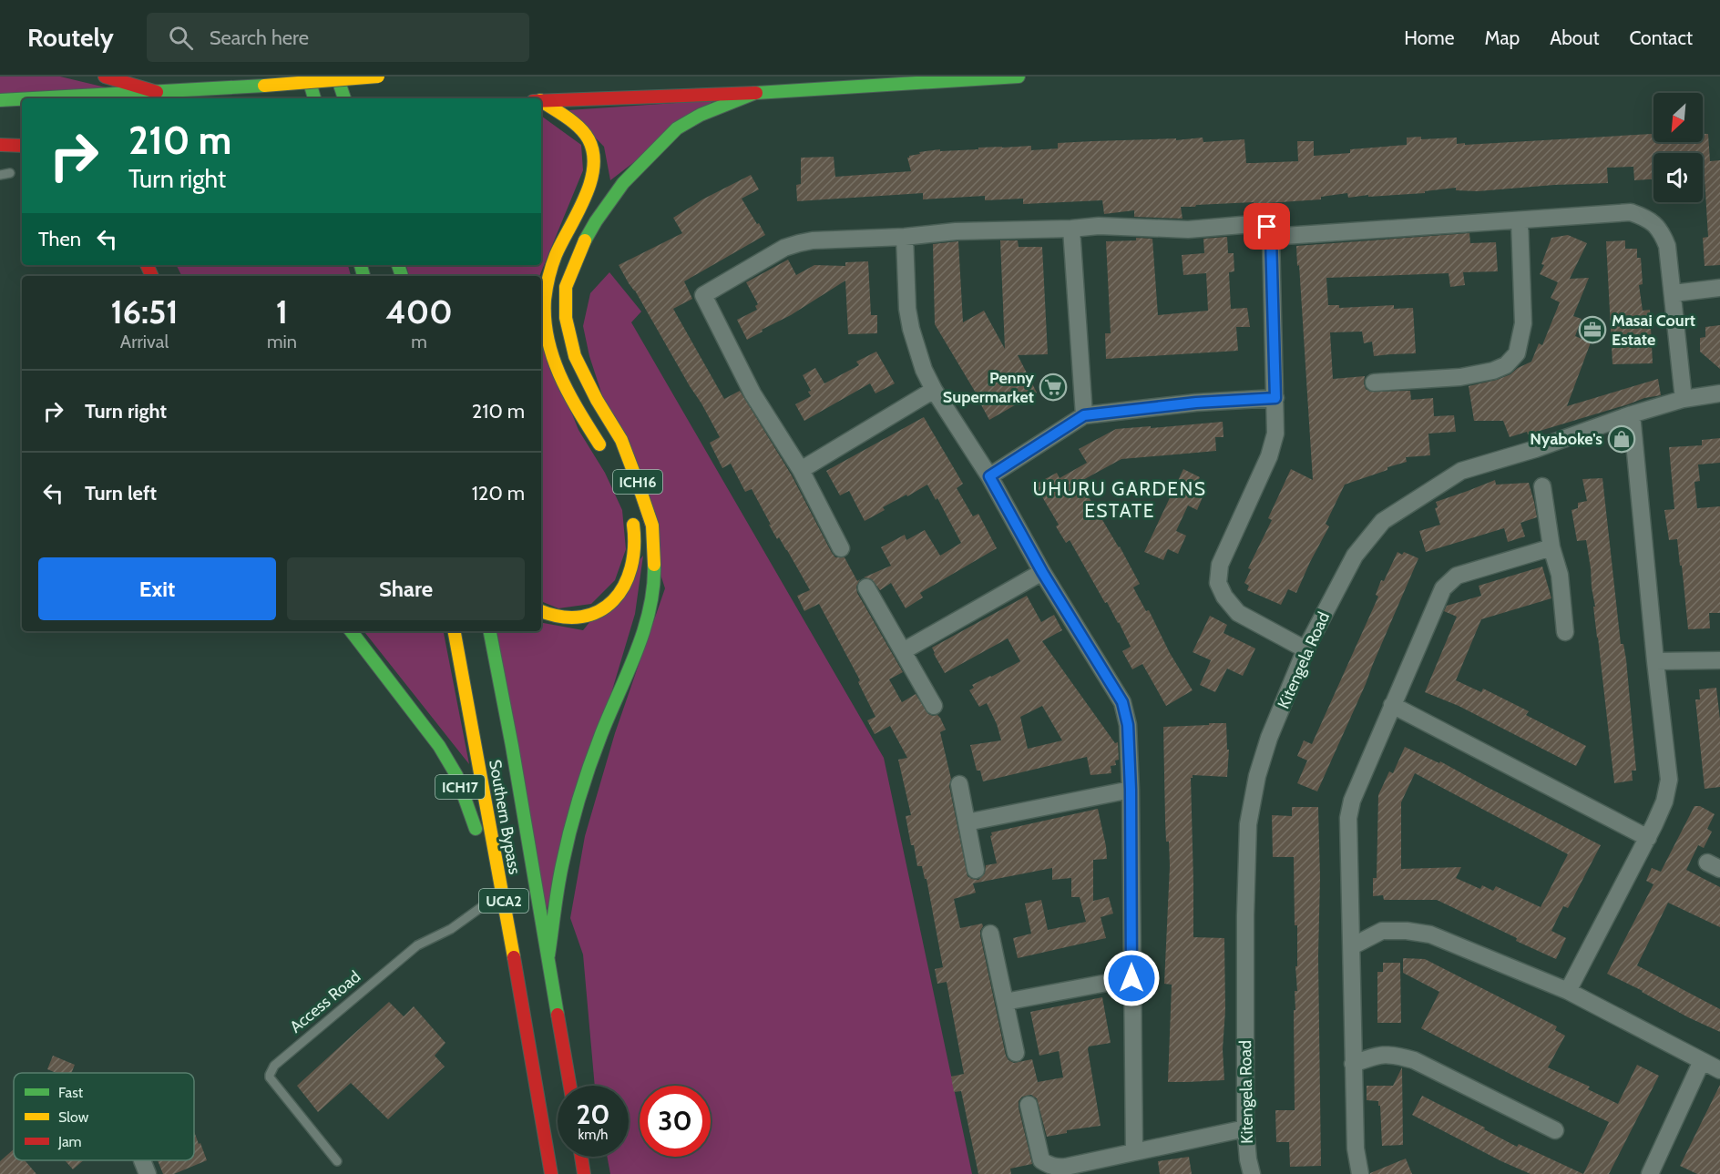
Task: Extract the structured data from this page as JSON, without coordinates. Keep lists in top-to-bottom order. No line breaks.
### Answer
{"streets":{"main road":["ICH16","ICH17","Southern Bypass","UCA2"],"street":["Kitengela Road"],"lane":["Access Road"]},"crossings":[["ICH16","Southern Bypass"],["ICH17","Southern Bypass"],["ICH17","Access Road"]],"districts":["UHURU GARDENS ESTATE"],"places":{"office":["Masai Court Estate"],"supermarket":["Penny Supermarket"],"shop":["Nyaboke's"]},"legend":["Fast","Slow","Jam"],"north":"bottom left","page":{"header":"Routely","search":"Search here","nav":["Home","Map","About","Contact"],"turn":["210 m","Turn right"],"then":"Then","eta":["16:51","Arrival","1","min","400","m"],"list":[{"name":"Turn right","value":"210 m"},{"name":"Turn left","value":"120 m"}],"buttons":["Exit","Share"],"speed":"20 km/h","limit":"30"}}
